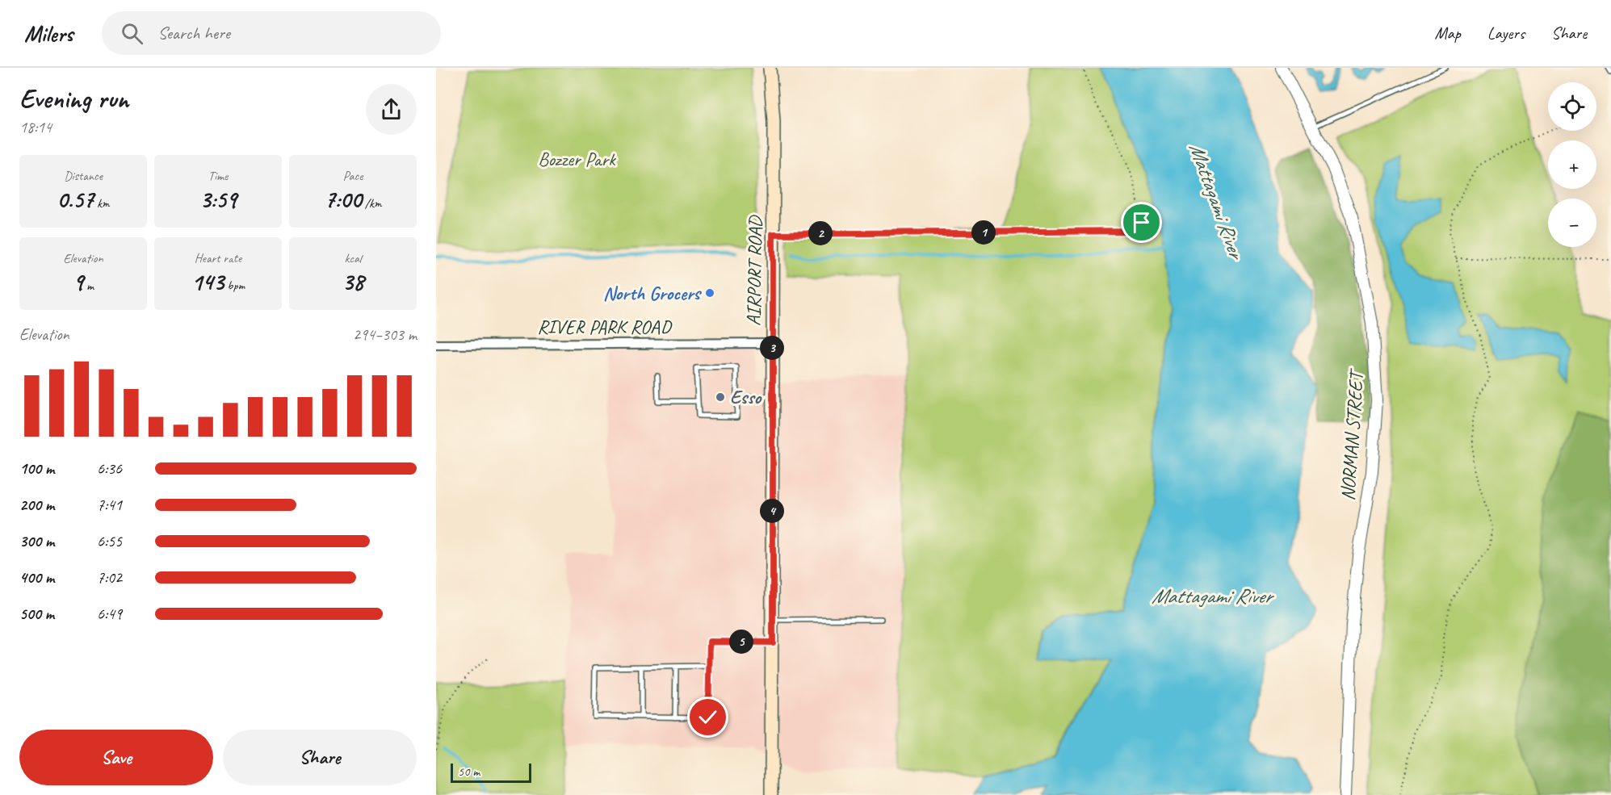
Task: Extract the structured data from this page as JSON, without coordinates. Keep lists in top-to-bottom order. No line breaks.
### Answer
{"streets":{"main road":["AIRPORT ROAD"],"street":["RIVER PARK ROAD","NORMAN STREET"]},"crossings":[["AIRPORT ROAD","RIVER PARK ROAD"]],"water":["Mattagami River"],"parks":["Bozzer Park"],"places":["North Grocers","Esso"],"scale_bar":"50 m","page":{"header":"Milers","search":"Search here","nav":["Map","Layers","Share"],"heading":["Evening run","18:14"],"map_buttons":["+","−"],"stats":[["Distance","0.57 km"],["Time","3:59"],["Pace","7:00 /km"],["Elevation","9 m"],["Heart rate","143 bpm"],["kcal","38"]],"pins":["1","2","3","4","5"],"chart":["Elevation","294–303 m"],"list":[{"name":"100 m","note":"6:36"},{"name":"200 m","note":"7:41"},{"name":"300 m","note":"6:55"},{"name":"400 m","note":"7:02"},{"name":"500 m","note":"6:49"}],"buttons":["Save","Share"],"scale":"50 m"}}
